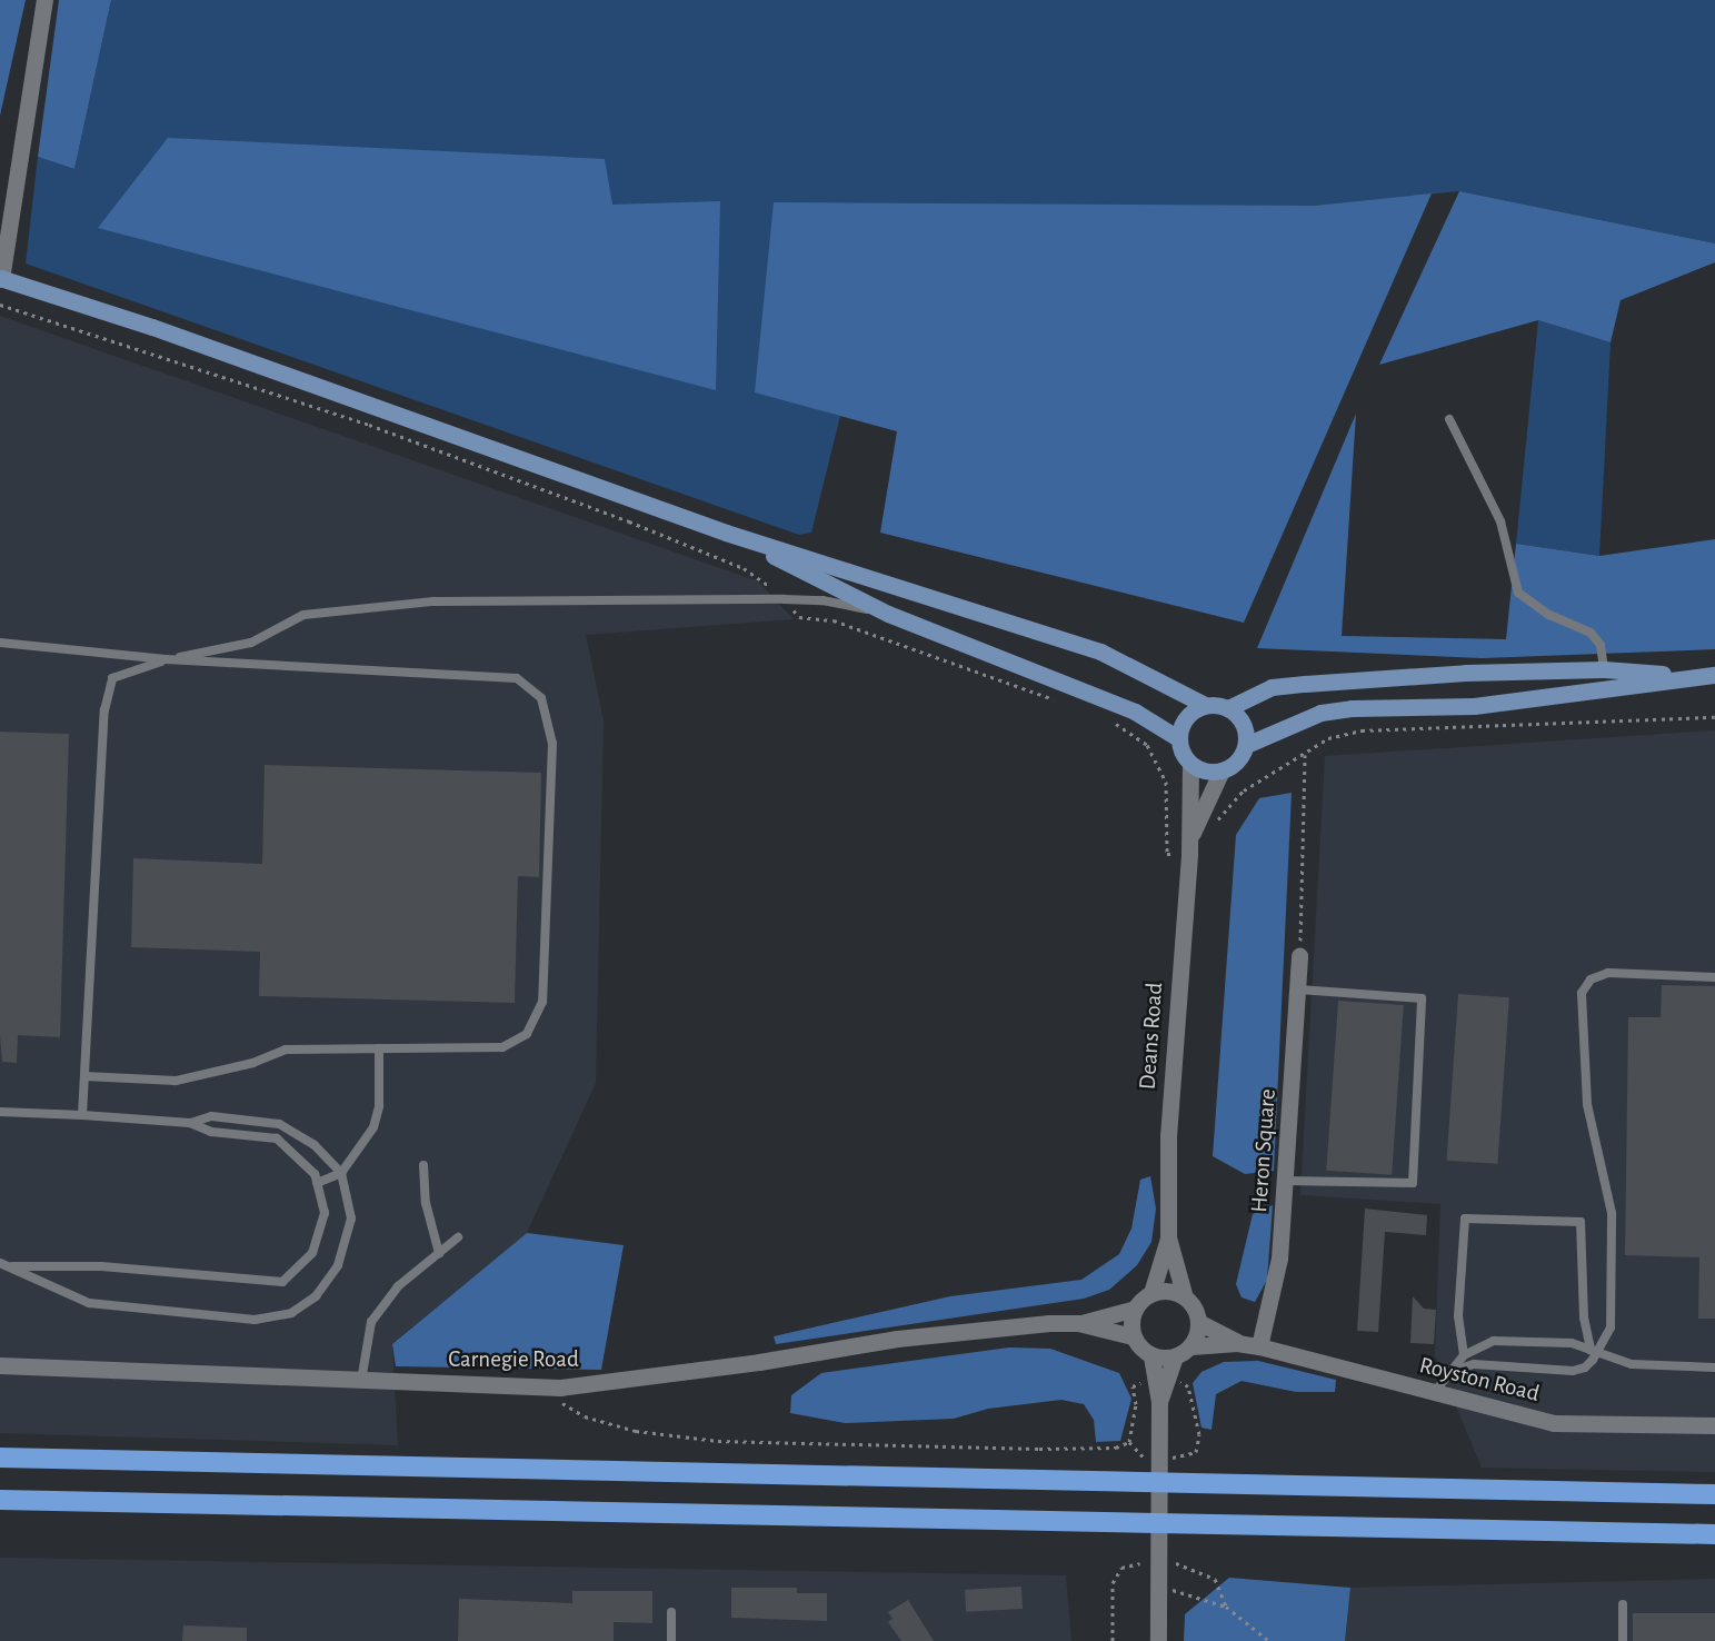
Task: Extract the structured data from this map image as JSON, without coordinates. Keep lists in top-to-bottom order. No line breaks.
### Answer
{"streets":{"street":["Deans Road","Heron Square","Carnegie Road","Royston Road"]},"crossings":[["Deans Road","Carnegie Road"],["Deans Road","Royston Road"],["Heron Square","Royston Road"],["Carnegie Road","Royston Road"]]}
